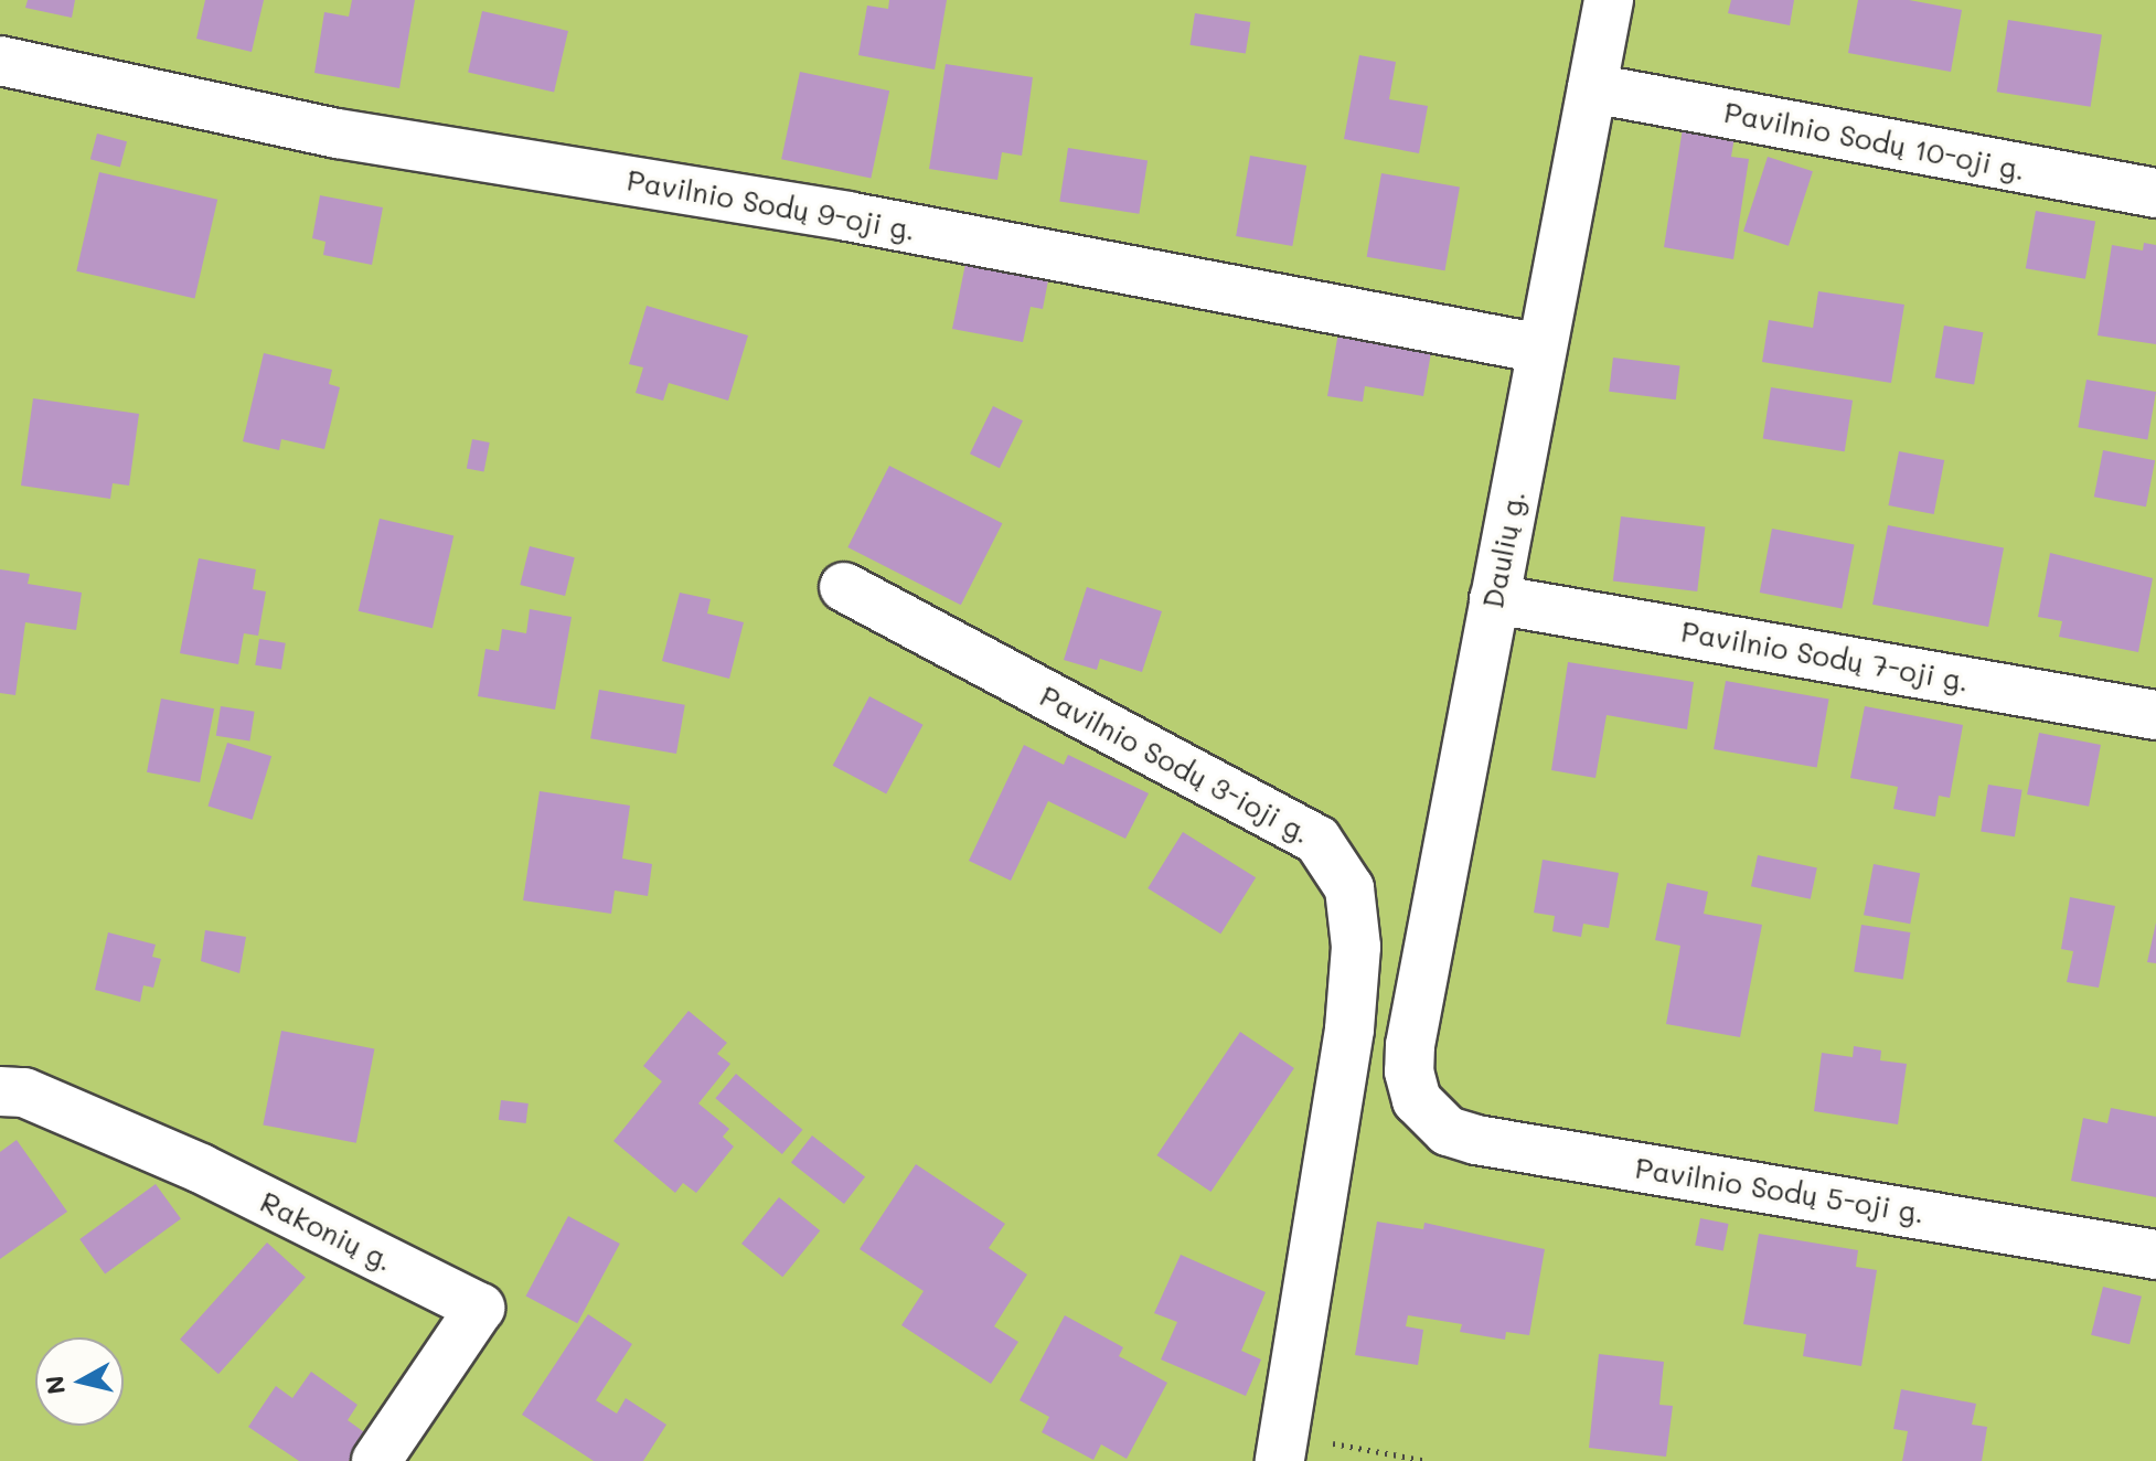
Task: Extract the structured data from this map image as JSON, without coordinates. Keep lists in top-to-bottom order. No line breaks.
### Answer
{"streets":{"street":["Pavilnio Sodų 10-oji g.","Pavilnio Sodų 9-oji g.","Daulių g.","Pavilnio Sodų 7-oji g.","Pavilnio Sodų 3-ioji g.","Pavilnio Sodų 5-oji g.","Rakonių g."]},"crossings":[["Pavilnio Sodų 10-oji g.","Daulių g."],["Pavilnio Sodų 9-oji g.","Daulių g."],["Daulių g.","Pavilnio Sodų 7-oji g."],["Daulių g.","Pavilnio Sodų 5-oji g."]],"north":"left"}
